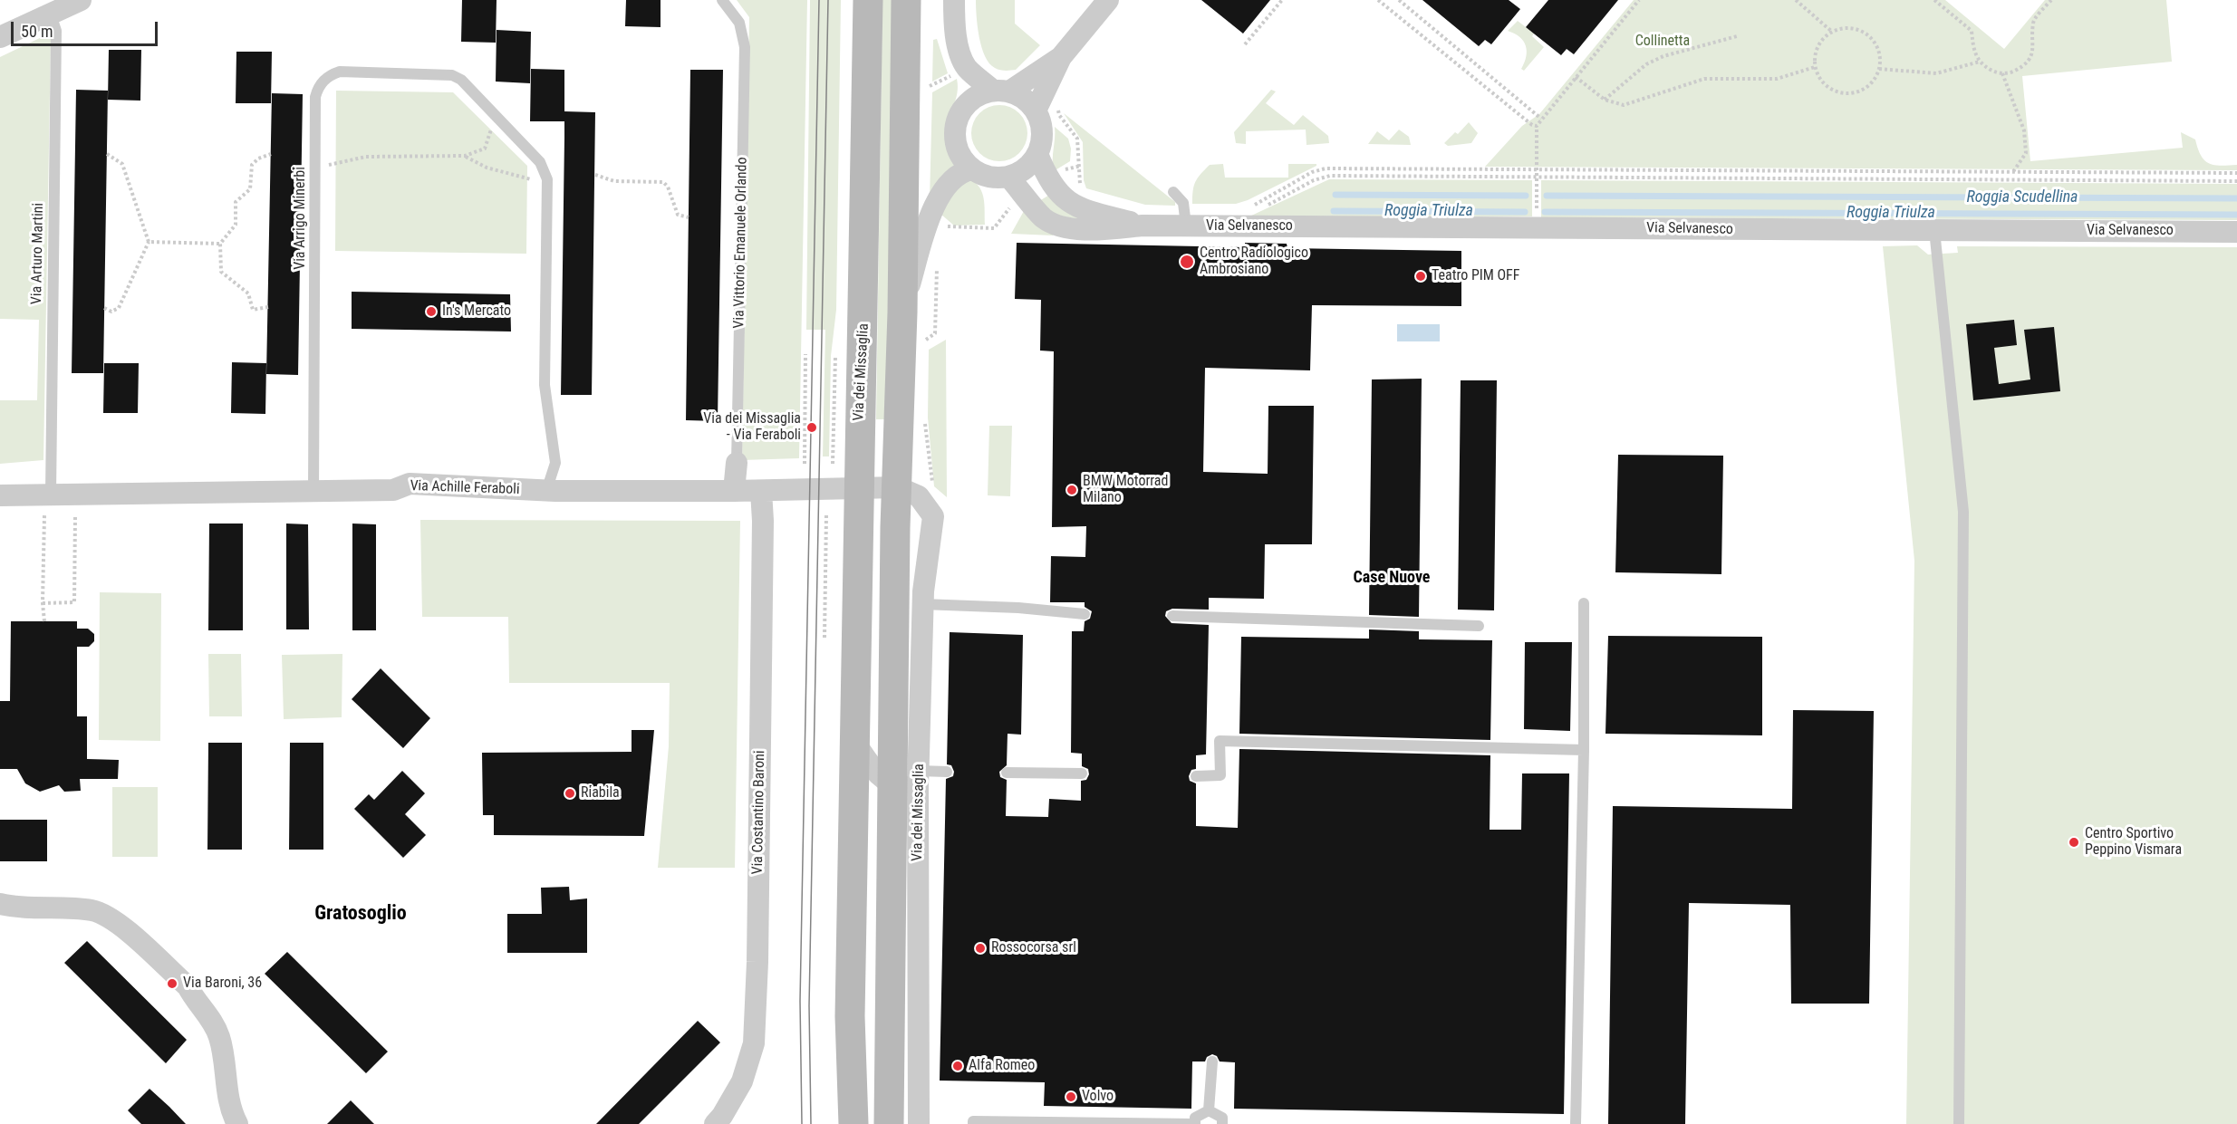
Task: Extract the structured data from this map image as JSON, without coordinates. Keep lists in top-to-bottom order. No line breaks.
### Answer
{"streets":{"main road":["Via dei Missaglia"],"street":["Via Selvanesco","Via Vittorio Emanuele Orlando","Via Achille Feraboli","Via Costantino Baroni"],"lane":["Via Arrigo Minerbi","Via Arturo Martini"]},"crossings":[["Via Arrigo Minerbi","Via Achille Feraboli"],["Via Vittorio Emanuele Orlando","Via Achille Feraboli"],["Via Arturo Martini","Via Achille Feraboli"],["Via dei Missaglia","Via Achille Feraboli"],["Via Achille Feraboli","Via Costantino Baroni"]],"districts":["Case Nuove","Gratosoglio"],"water":["Roggia Scudellina","Roggia Triulza"],"parks":["Collinetta"],"places":["Centro Radiologico Ambrosiano","Teatro PIM OFF","In's Mercato","Via dei Missaglia - Via Feraboli","BMW Motorrad Milano","Riabila","Centro Sportivo Peppino Vismara","Rossocorsa srl","Via Baroni, 36","Alfa Romeo","Volvo"],"scale_bar":"50 m"}
